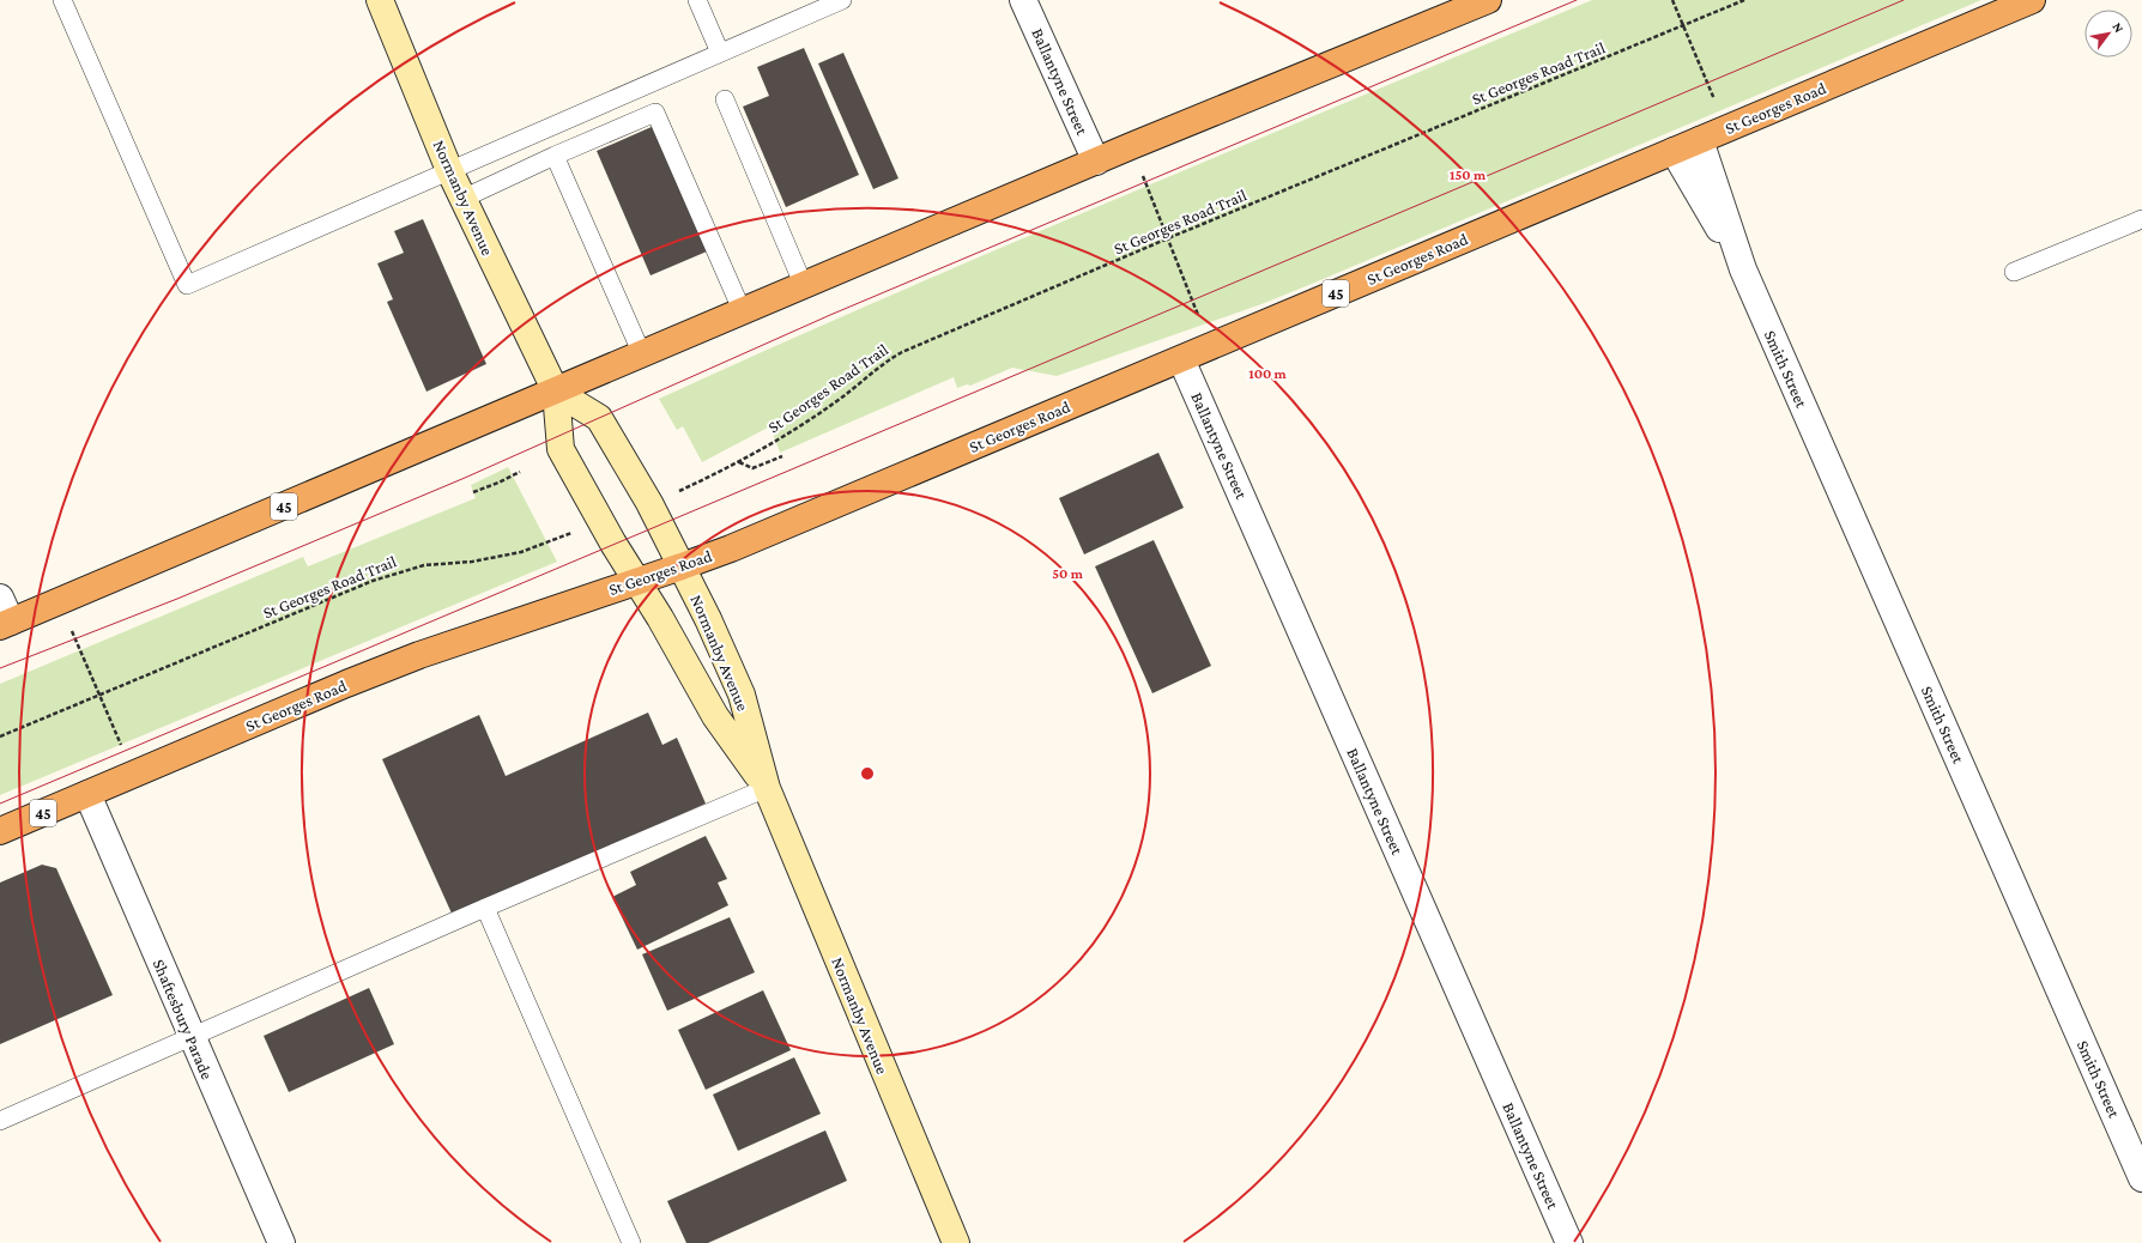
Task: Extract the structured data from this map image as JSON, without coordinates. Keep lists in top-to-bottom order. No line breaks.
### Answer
{"streets":{"highway":["St Georges Road","45"],"main road":["Normanby Avenue"],"street":["Ballantyne Street","Smith Street","Shaftesbury Parade"],"path":["St Georges Road Trail"]},"crossings":[["St Georges Road Trail","Normanby Avenue"],["Ballantyne Street","St Georges Road"],["Ballantyne Street","45"],["St Georges Road","Normanby Avenue"],["St Georges Road","Smith Street"],["St Georges Road","Shaftesbury Parade"],["Normanby Avenue","45"]],"north":"top right","rings":["150 m","100 m","50 m"]}
